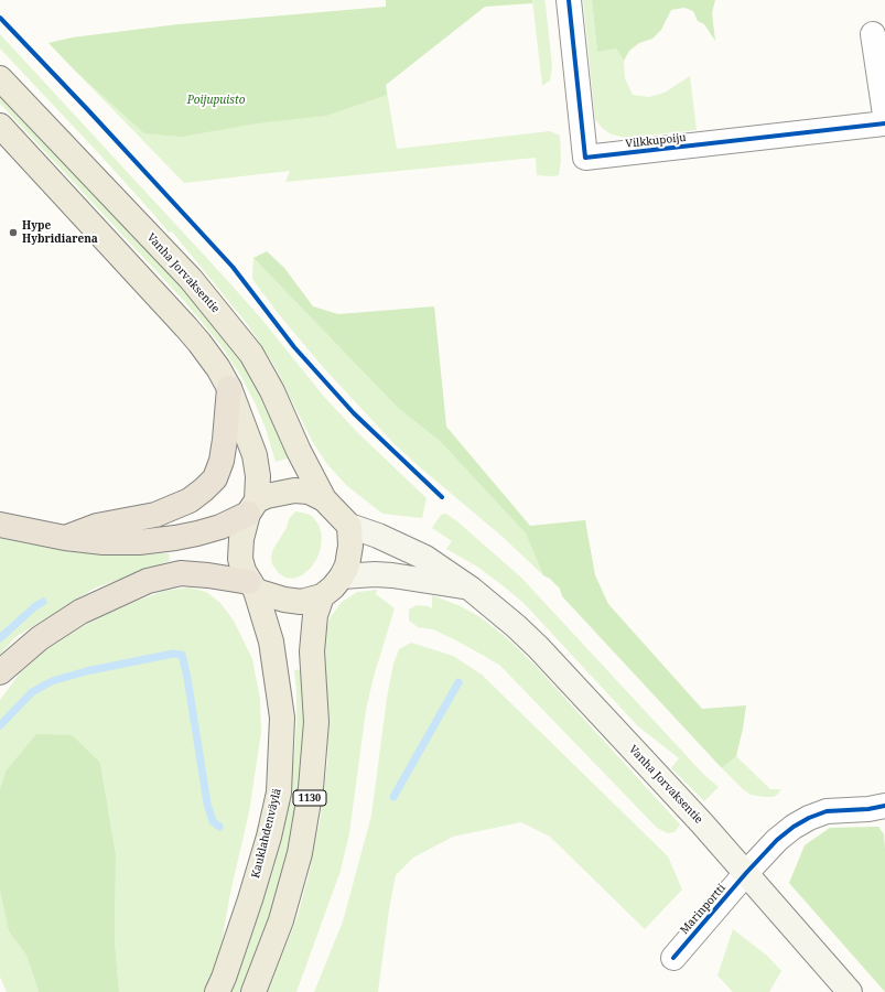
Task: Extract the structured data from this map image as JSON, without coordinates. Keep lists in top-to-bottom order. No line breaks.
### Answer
{"streets":{"main road":["Vanha Jorvaksentie","1130","Kauklahdenväylä"],"street":["Vilkkupoiju","Marinportti"]},"crossings":[["Vanha Jorvaksentie","1130"],["Vanha Jorvaksentie","Kauklahdenväylä"],["Vanha Jorvaksentie","Marinportti"],["1130","Kauklahdenväylä"]],"parks":["Poijupuisto"],"places":["Hype Hybridiarena"]}
